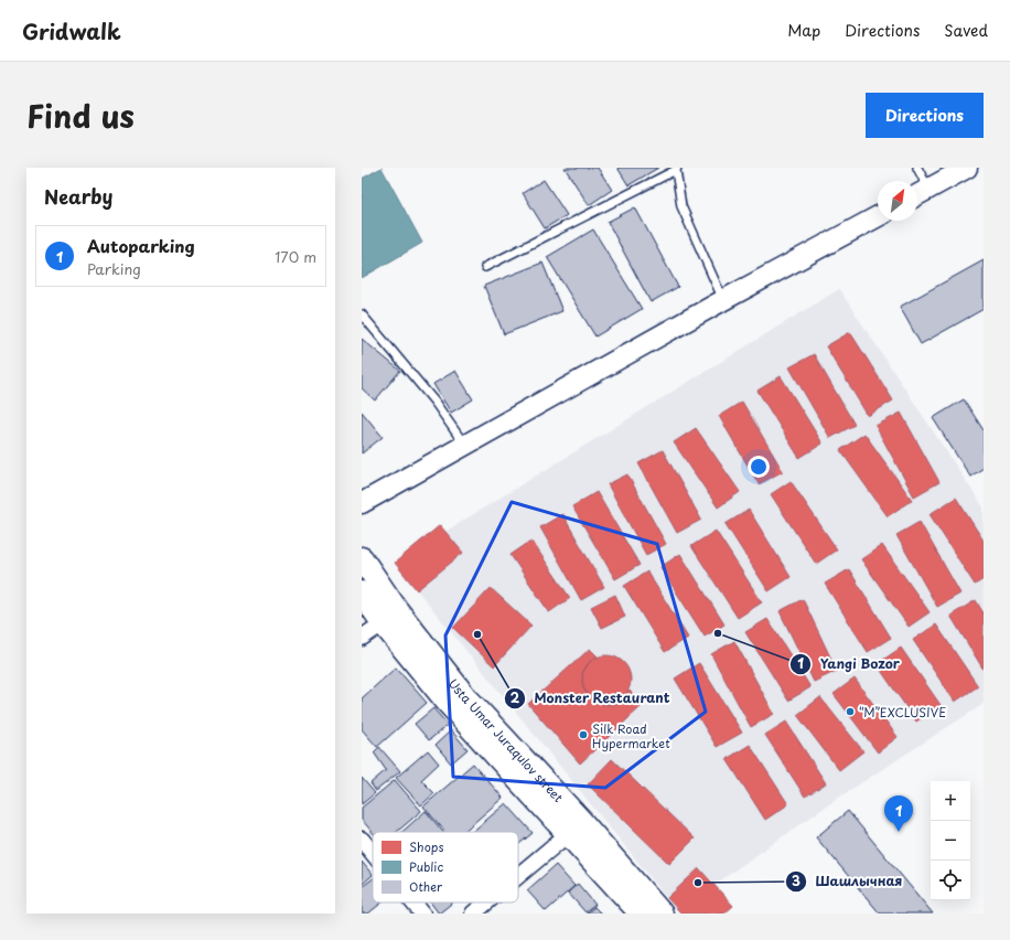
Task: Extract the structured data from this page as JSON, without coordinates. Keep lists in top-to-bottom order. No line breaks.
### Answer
{"streets":{"main road":["Usta Umar Juraqulov street"]},"places":["Yangi Bozor","Monster Restaurant","“M”EXCLUSIVE","Silk Road Hypermarket","Шашлычная"],"legend":["Shops","Public","Other"],"north":"top right","page":{"header":"Gridwalk","nav":["Map","Directions","Saved"],"title":"Find us","buttons":"Directions","heading":"Nearby","list":[{"mark":"1","name":"Autoparking","note":"Parking","value":"170 m"}],"map_buttons":["+","−"],"pins":"1"}}
